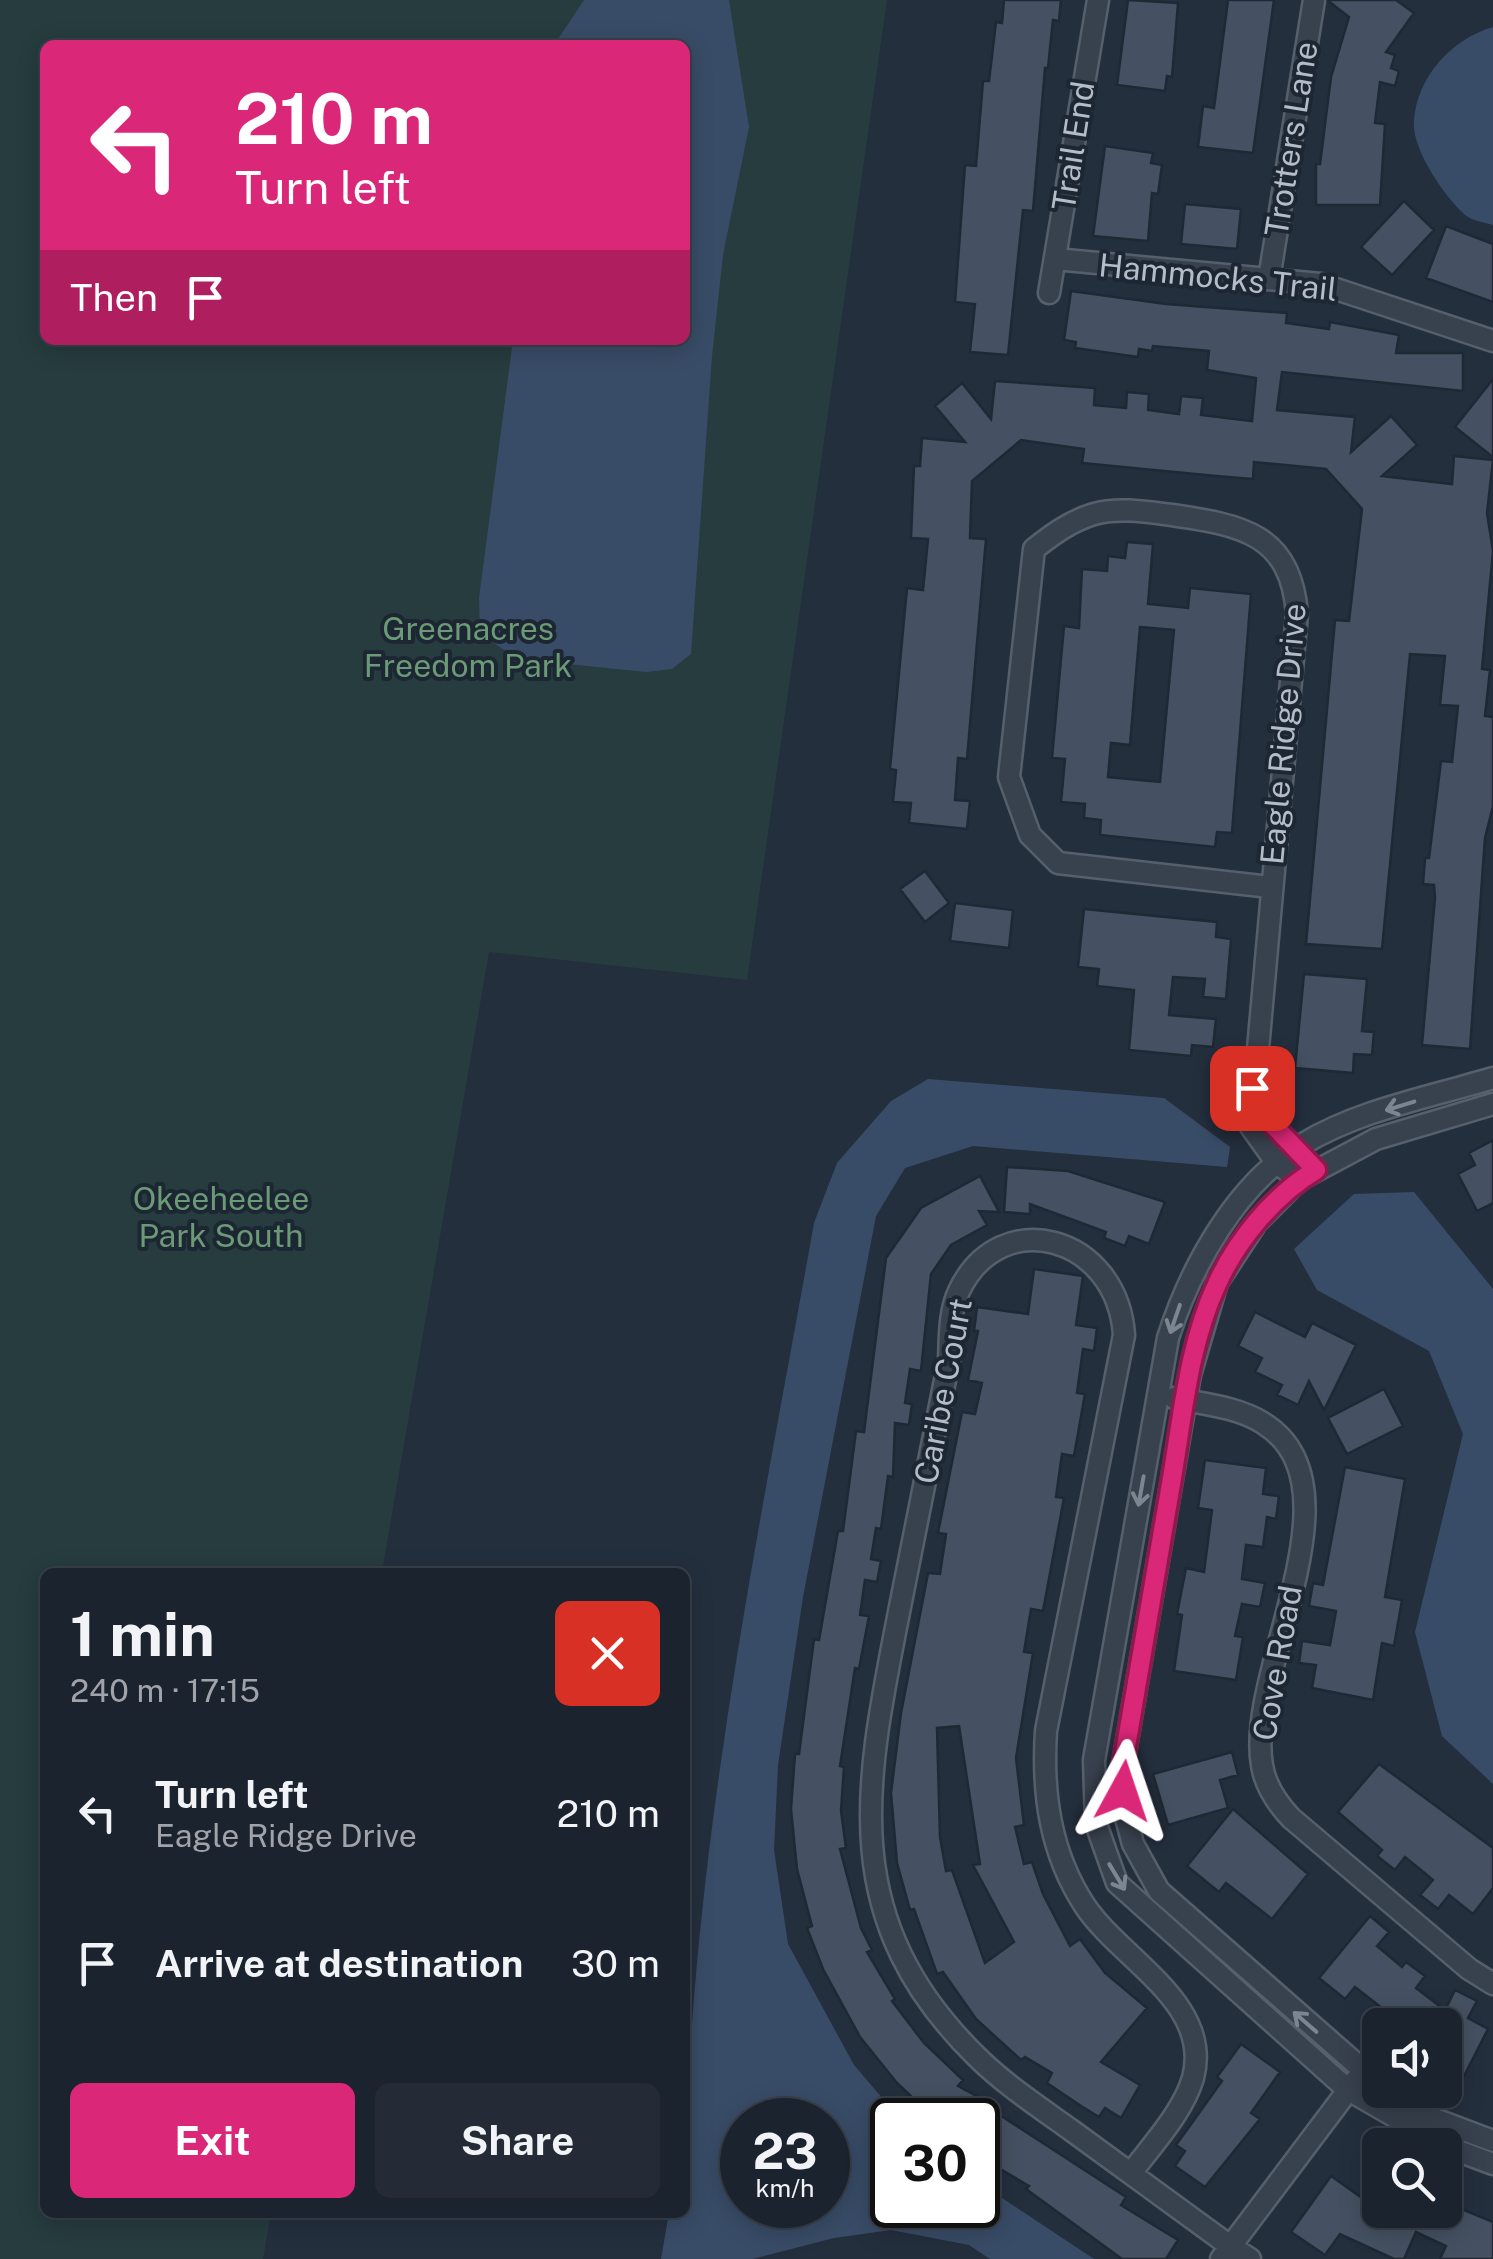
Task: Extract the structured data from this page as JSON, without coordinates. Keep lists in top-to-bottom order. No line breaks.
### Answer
{"streets":{"street":["Trotters Lane","Trail End","Hammocks Trail","Eagle Ridge Drive","Caribe Court","Cove Road"]},"crossings":[["Trotters Lane","Hammocks Trail"],["Trail End","Hammocks Trail"]],"parks":["Greenacres Freedom Park","Okeeheelee Park South"],"page":{"turn":["210 m","Turn left"],"then":"Then","heading":["1 min","240 m · 17:15"],"list":[{"name":"Turn left","note":"Eagle Ridge Drive","value":"210 m"},{"name":"Arrive at destination","value":"30 m"}],"buttons":["Exit","Share"],"speed":"23 km/h","limit":"30"}}
